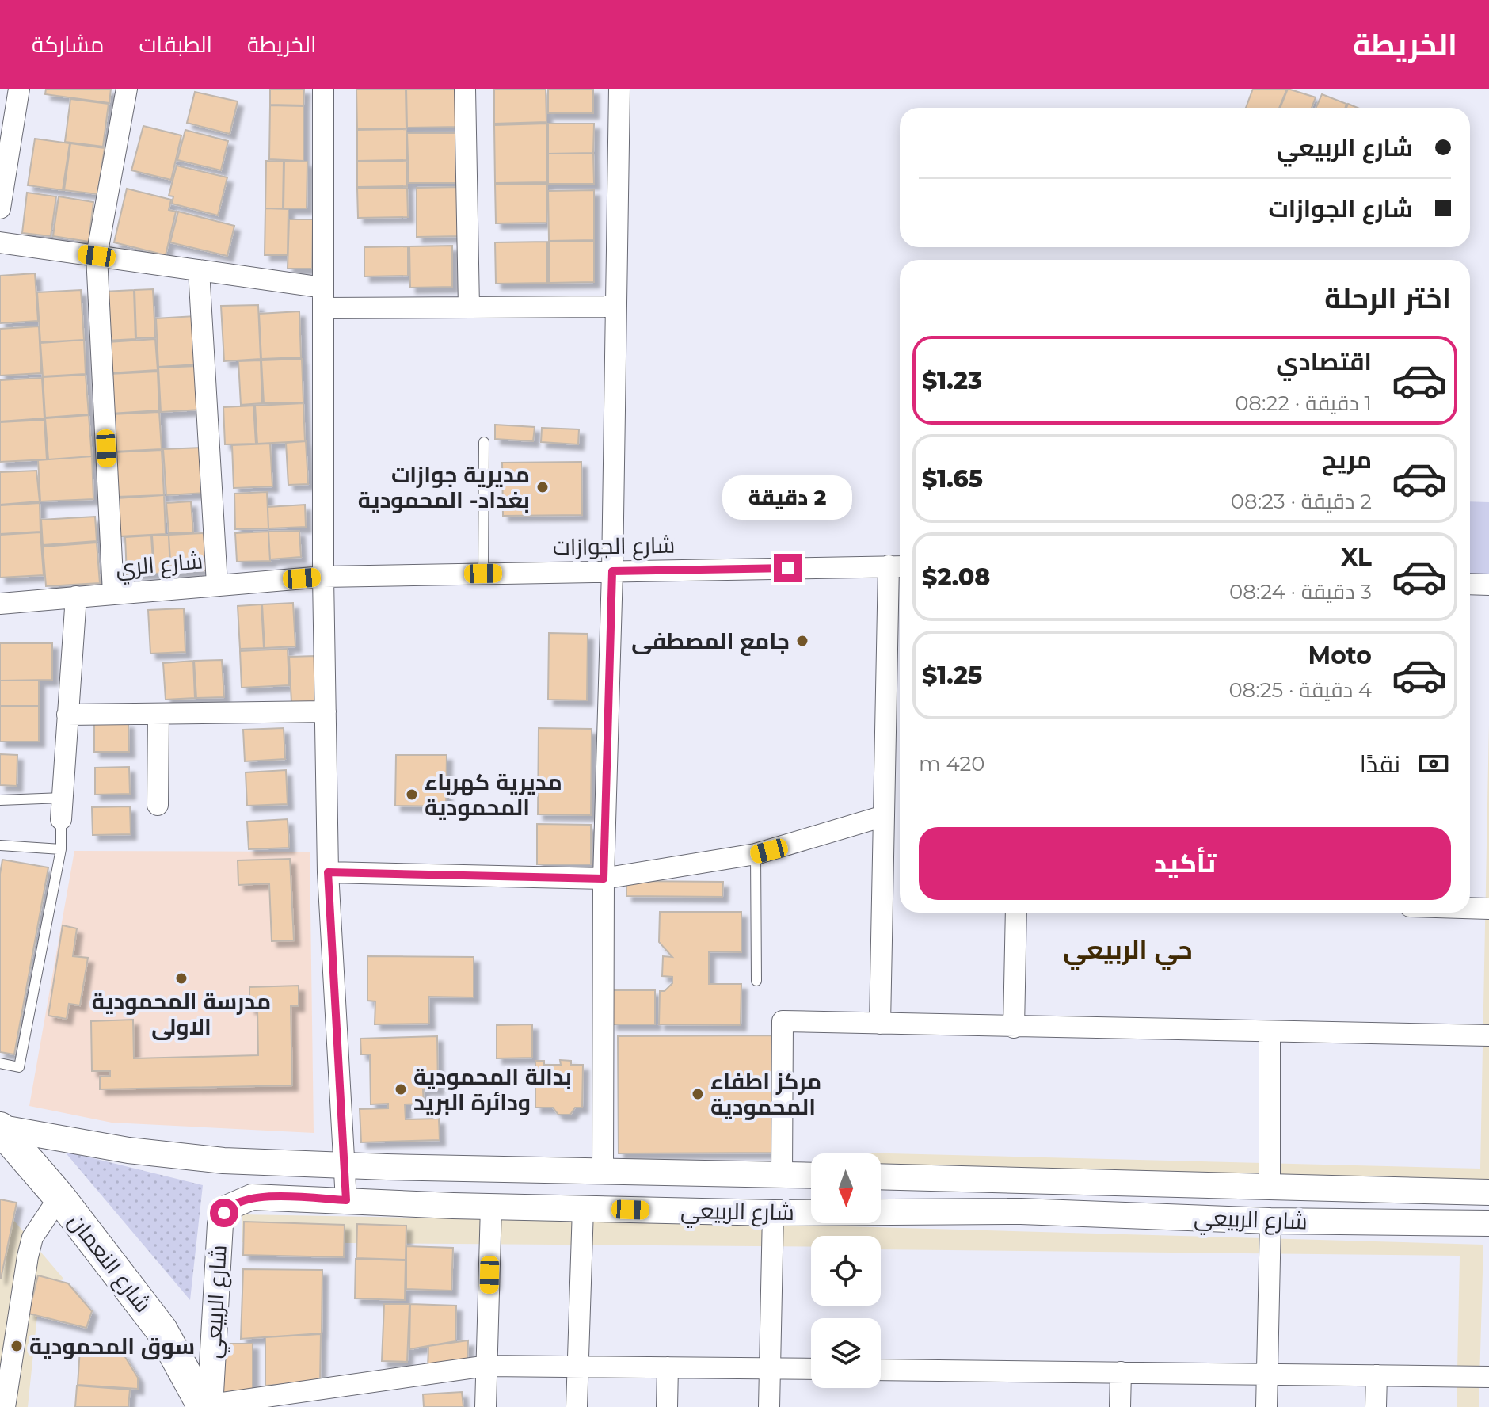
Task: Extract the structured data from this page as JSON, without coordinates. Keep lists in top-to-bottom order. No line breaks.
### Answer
{"streets":{"main road":["شارع النعمان"],"street":["شارع الجوازات","شارع الري","شارع الربيعي"]},"crossings":[["شارع الجوازات","شارع الري"],["شارع الربيعي","شارع النعمان"]],"districts":["حي الربيعي"],"places":["مديرية جوازات بغداد- المحمودية","جامع المصطفى","مديرية كهرباء المحمودية","مدرسة المحمودية الاولى","بدالة المحمودية ودائرة البريد","مركز اطفاء المحمودية","سوق المحمودية"],"north":"bottom","page":{"header":"الخريطة","nav":["الخريطة","الطبقات","مشاركة"],"banner":["شارع الربيعي","شارع الجوازات"],"heading":"اختر الرحلة","list":[{"name":"اقتصادي","note":"1 دقيقة · 08:22","value":"$1.23"},{"name":"مريح","note":"2 دقيقة · 08:23","value":"$1.65"},{"name":"XL","note":"3 دقيقة · 08:24","value":"$2.08"},{"name":"Moto","note":"4 دقيقة · 08:25","value":"$1.25"}],"bubble":"2 دقيقة","pay":["نقدًا","420 m"],"buttons":"تأكيد"}}
